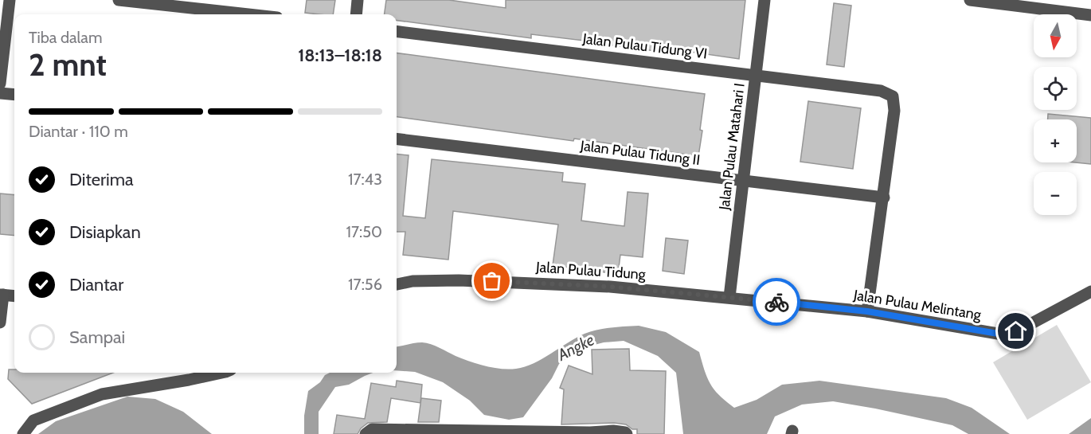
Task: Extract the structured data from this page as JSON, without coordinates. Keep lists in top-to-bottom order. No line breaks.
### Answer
{"streets":{"street":["Jalan Pulau Tidung VI","Jalan Pulau Matahari I","Jalan Pulau Tidung II","Jalan Pulau Tidung","Jalan Pulau Melintang"]},"crossings":[["Jalan Pulau Tidung VI","Jalan Pulau Matahari I"],["Jalan Pulau Tidung VI","Jalan Pulau Tidung II"],["Jalan Pulau Matahari I","Jalan Pulau Tidung II"],["Jalan Pulau Matahari I","Jalan Pulau Tidung"],["Jalan Pulau Matahari I","Jalan Pulau Melintang"],["Jalan Pulau Tidung","Jalan Pulau Melintang"]],"water":["Angke"],"north":"bottom","page":{"map_buttons":["+","−"],"heading":["2 mnt","Tiba dalam","18:13–18:18"],"bar":"Diantar · 110 m","list":[["Diterima","17:43"],["Disiapkan","17:50"],["Diantar","17:56"],"Sampai"]}}
